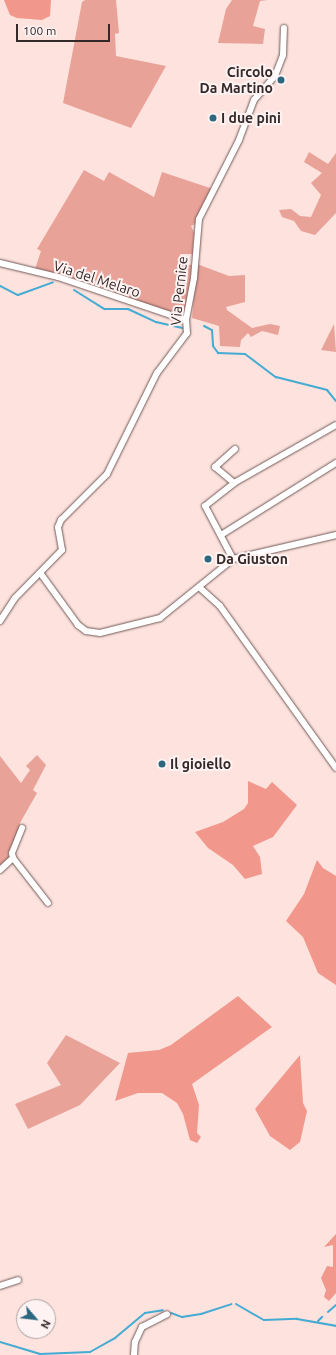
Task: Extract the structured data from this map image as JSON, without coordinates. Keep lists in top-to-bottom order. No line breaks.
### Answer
{"streets":{"street":["Via del Melaro","Via Pernice"]},"crossings":[["Via del Melaro","Via Pernice"]],"places":["Circolo Da Martino","I due pini","Da Giuston","Il gioiello"],"scale_bar":"100 m","north":"bottom right"}
